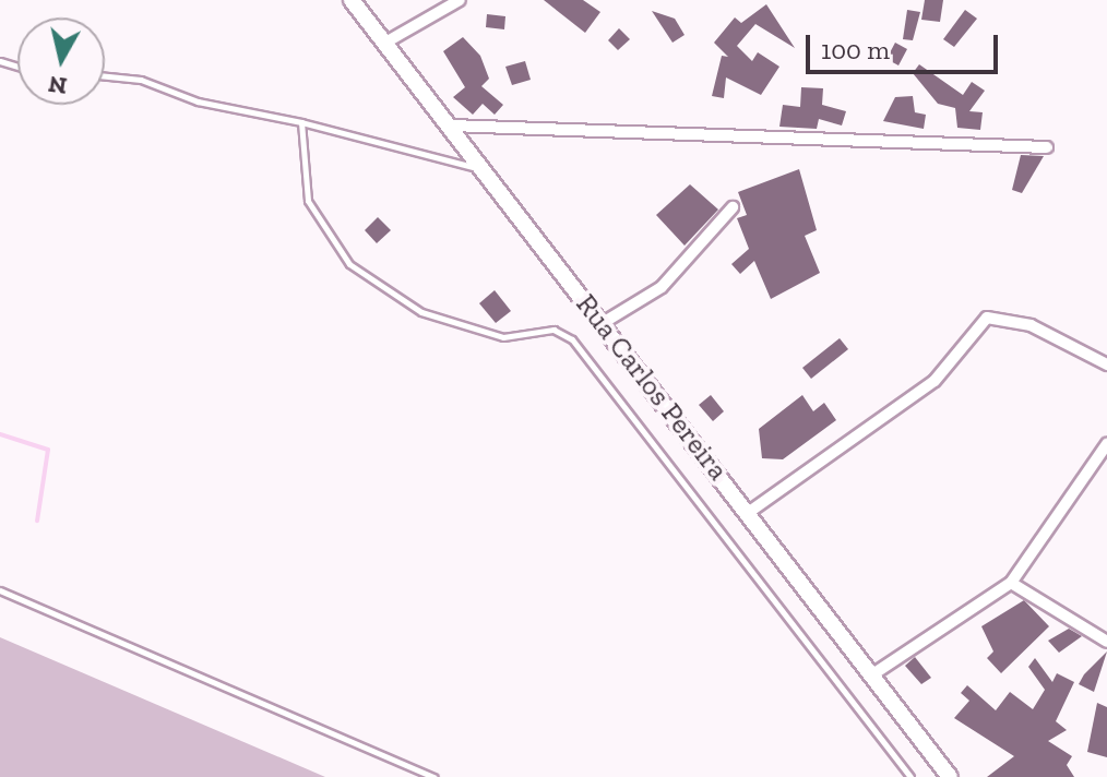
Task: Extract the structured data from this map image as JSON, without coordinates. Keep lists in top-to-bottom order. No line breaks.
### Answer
{"streets":{"main road":["Rua Carlos Pereira"]},"scale_bar":"100 m","north":"bottom"}
